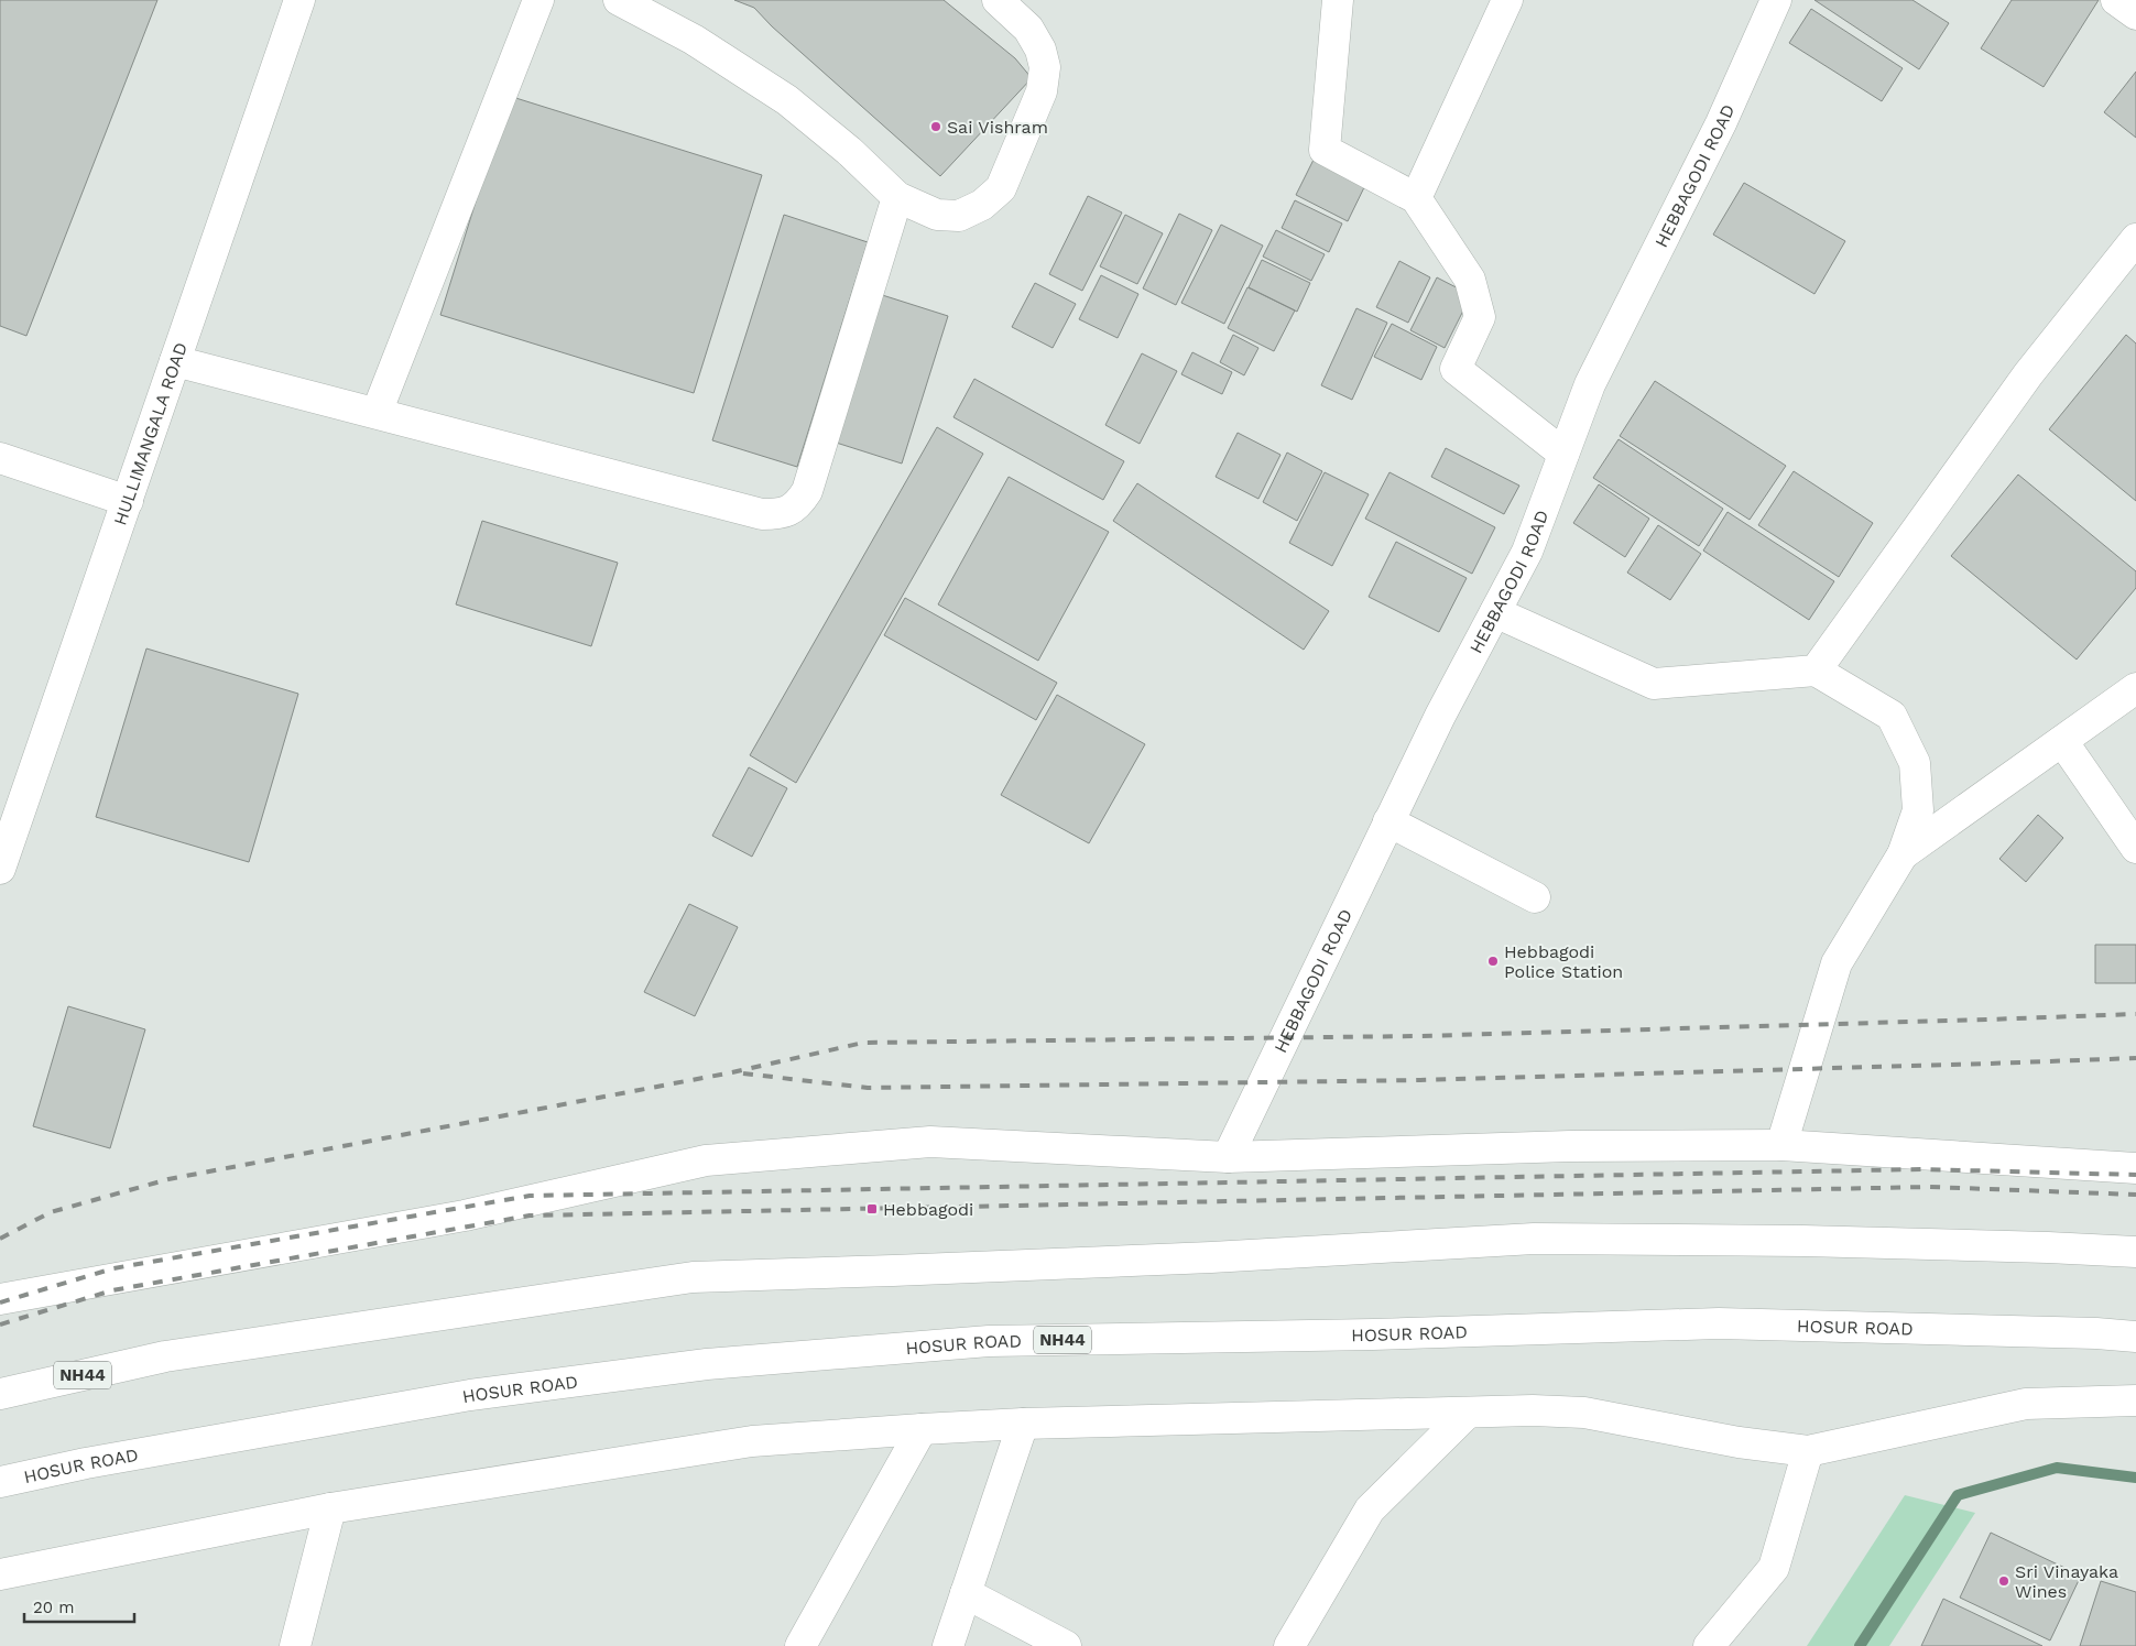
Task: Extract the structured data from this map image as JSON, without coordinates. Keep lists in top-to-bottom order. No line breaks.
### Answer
{"streets":{"main road":["HEBBAGODI ROAD","HULLIMANGALA ROAD","HOSUR ROAD","NH44"]},"places":{"other":["Sai Vishram","Hebbagodi Police Station","Sri Vinayaka Wines"],"transit":["Hebbagodi"]},"scale_bar":"20 m"}
